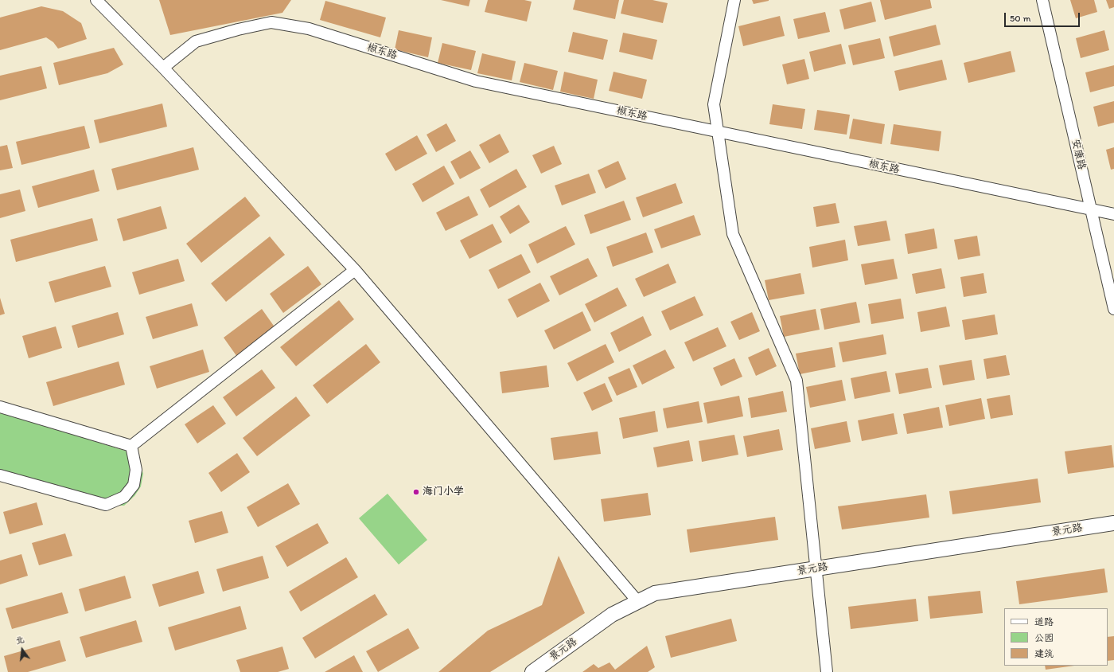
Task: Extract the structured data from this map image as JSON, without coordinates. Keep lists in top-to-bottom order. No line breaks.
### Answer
{"streets":{"main road":["景元路"],"street":["椒东路","安康路"]},"crossings":[["椒东路","安康路"]],"places":["海门小学"],"legend":["道路","公园","建筑"],"scale_bar":"50 m","north":"top"}
